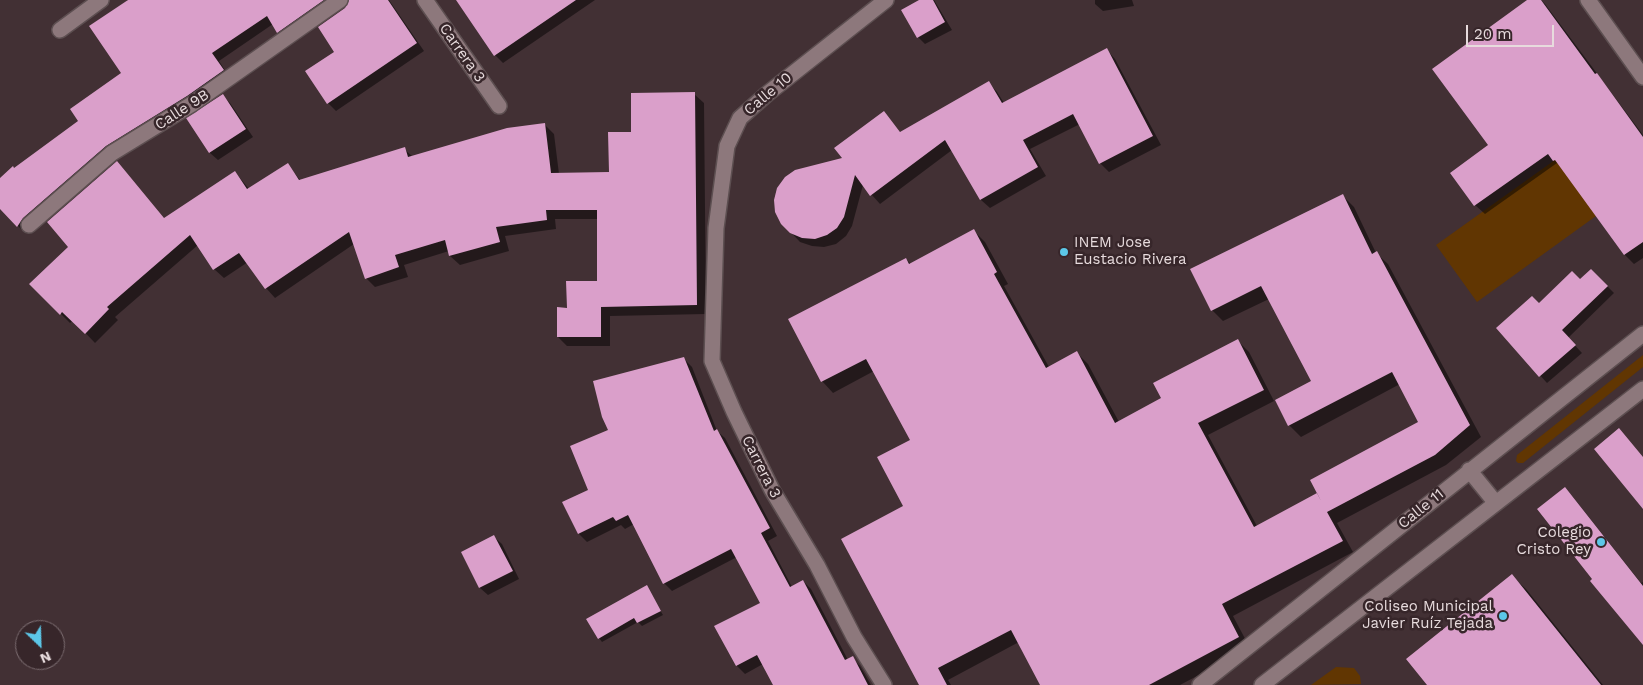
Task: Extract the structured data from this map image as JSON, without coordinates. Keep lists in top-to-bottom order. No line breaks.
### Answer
{"streets":{"street":["Carrera 3","Calle 10","Calle 9B","Calle 11"]},"crossings":[["Carrera 3","Calle 10"]],"places":["INEM Jose Eustacio Rivera","Colegio Cristo Rey","Coliseo Municipal Javier Ruíz Tejada"],"scale_bar":"20 m","north":"bottom right"}
